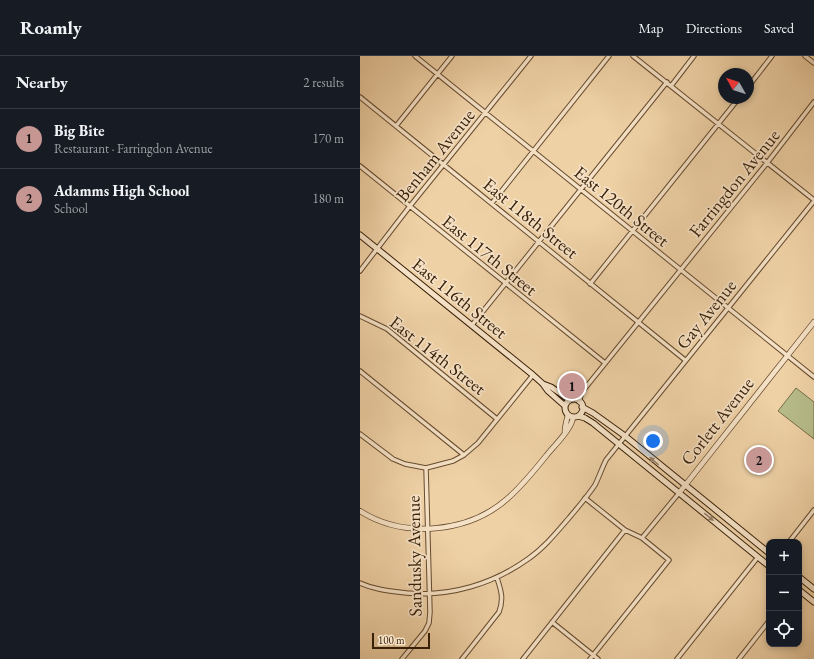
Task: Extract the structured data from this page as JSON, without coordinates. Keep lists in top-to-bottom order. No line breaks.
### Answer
{"streets":{"main road":["East 116th Street"],"street":["Benham Avenue","Farringdon Avenue","East 120th Street","East 118th Street","East 117th Street","Gay Avenue","East 114th Street","Corlett Avenue","Sandusky Avenue"]},"crossings":[["Benham Avenue","East 120th Street"],["Benham Avenue","East 118th Street"],["Benham Avenue","East 117th Street"],["Benham Avenue","East 116th Street"],["Farringdon Avenue","East 120th Street"],["Farringdon Avenue","East 118th Street"],["Farringdon Avenue","East 117th Street"],["Farringdon Avenue","East 116th Street"],["East 120th Street","Gay Avenue"],["East 120th Street","Corlett Avenue"],["East 118th Street","Gay Avenue"],["Gay Avenue","Sandusky Avenue"]],"scale_bar":"100 m","north":"top left","page":{"header":"Roamly","nav":["Map","Directions","Saved"],"heading":["Nearby","2 results"],"list":[{"mark":"1","name":"Big Bite","note":"Restaurant · Farringdon Avenue","value":"170 m"},{"mark":"2","name":"Adamms High School","note":"School","value":"180 m"}],"pins":["1","2"],"map_buttons":["+","−"],"scale":"100 m"}}
